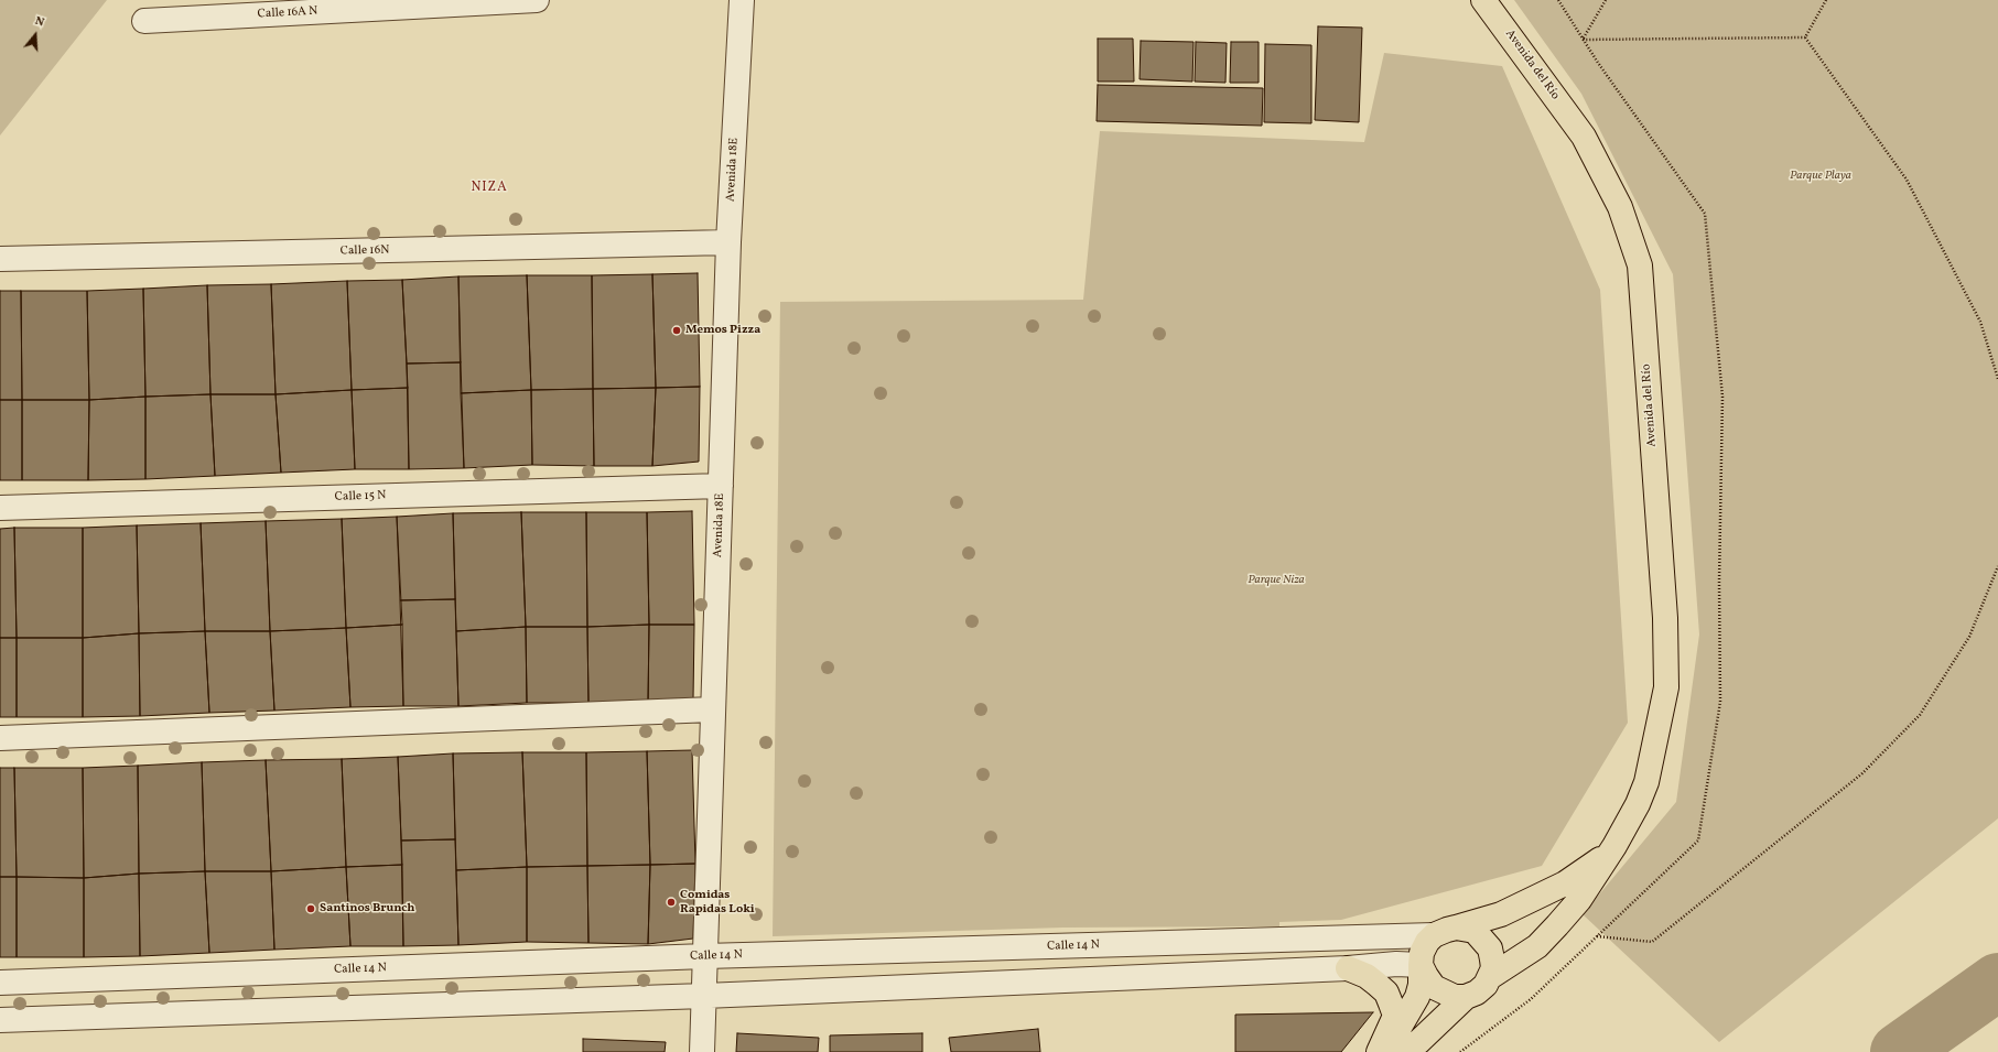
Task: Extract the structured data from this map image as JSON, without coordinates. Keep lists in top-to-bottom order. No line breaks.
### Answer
{"streets":{"main road":["Avenida del Río"],"street":["Calle 16A N","Avenida 18E","Calle 16N","Calle 15 N","Calle 14 N"]},"crossings":[["Avenida del Río","Calle 14 N"],["Avenida 18E","Calle 16N"],["Avenida 18E","Calle 15 N"],["Avenida 18E","Calle 14 N"]],"districts":["NIZA"],"parks":["Parque Playa","Parque Niza"],"places":["Memos Pizza","Comidas Rapidas Loki","Santinos Brunch"],"north":"top"}
